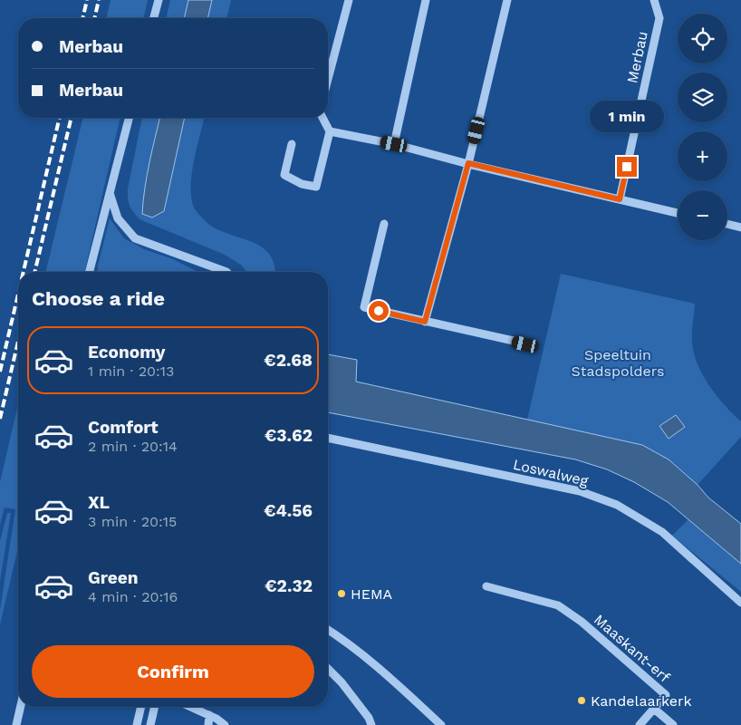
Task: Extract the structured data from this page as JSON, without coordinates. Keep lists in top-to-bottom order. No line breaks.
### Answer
{"streets":{"street":["Merbau","Loswalweg","Maaskant-erf"]},"parks":["Speeltuin Stadspolders"],"places":["HEMA","Kandelaarkerk"],"page":{"map_buttons":["+","−"],"banner":["Merbau","Merbau"],"bubble":"1 min","heading":"Choose a ride","list":[{"name":"Economy","note":"1 min · 20:13","value":"€2.68"},{"name":"Comfort","note":"2 min · 20:14","value":"€3.62"},{"name":"XL","note":"3 min · 20:15","value":"€4.56"},{"name":"Green","note":"4 min · 20:16","value":"€2.32"}],"buttons":"Confirm"}}
